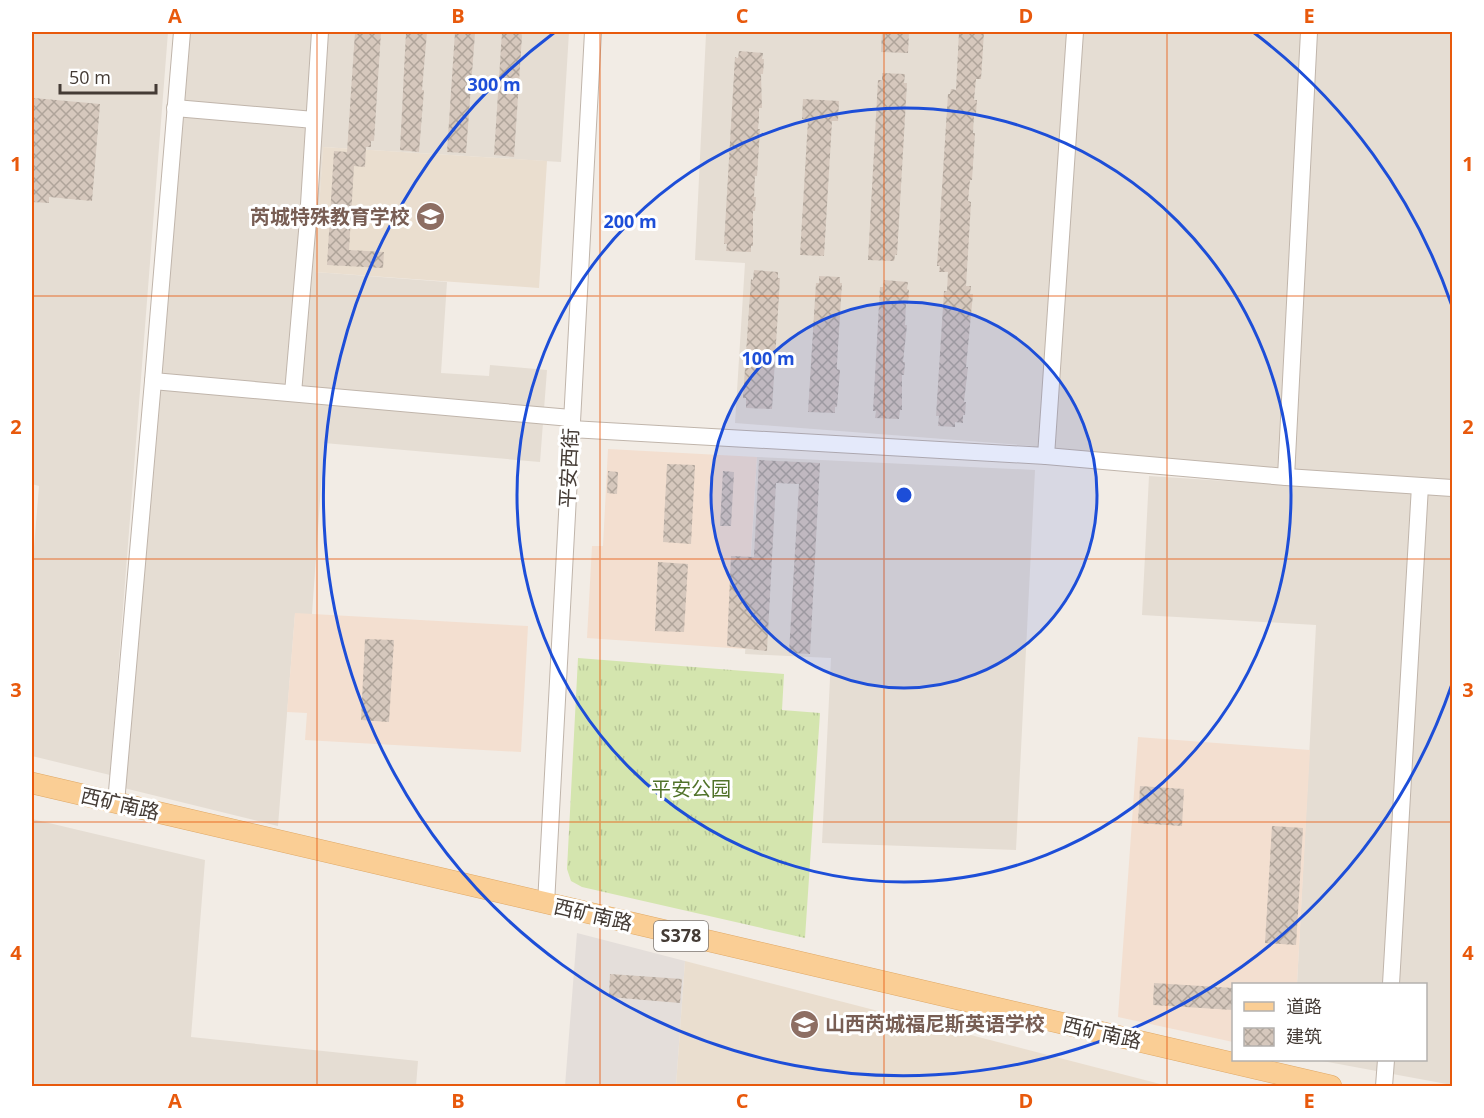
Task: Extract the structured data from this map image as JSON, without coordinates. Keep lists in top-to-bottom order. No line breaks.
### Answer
{"streets":{"main road":["西矿南路","S378"],"street":["平安西街"]},"crossings":[["平安西街","西矿南路"]],"parks":["平安公园"],"places":{"school or university":["芮城特殊教育学校","山西芮城福尼斯英语学校"]},"legend":["道路","建筑"],"scale_bar":"50 m","grid":{"columns":["A","B","C","D","E"],"rows":["1","2","3","4"]},"rings":["300 m","200 m","100 m"]}
